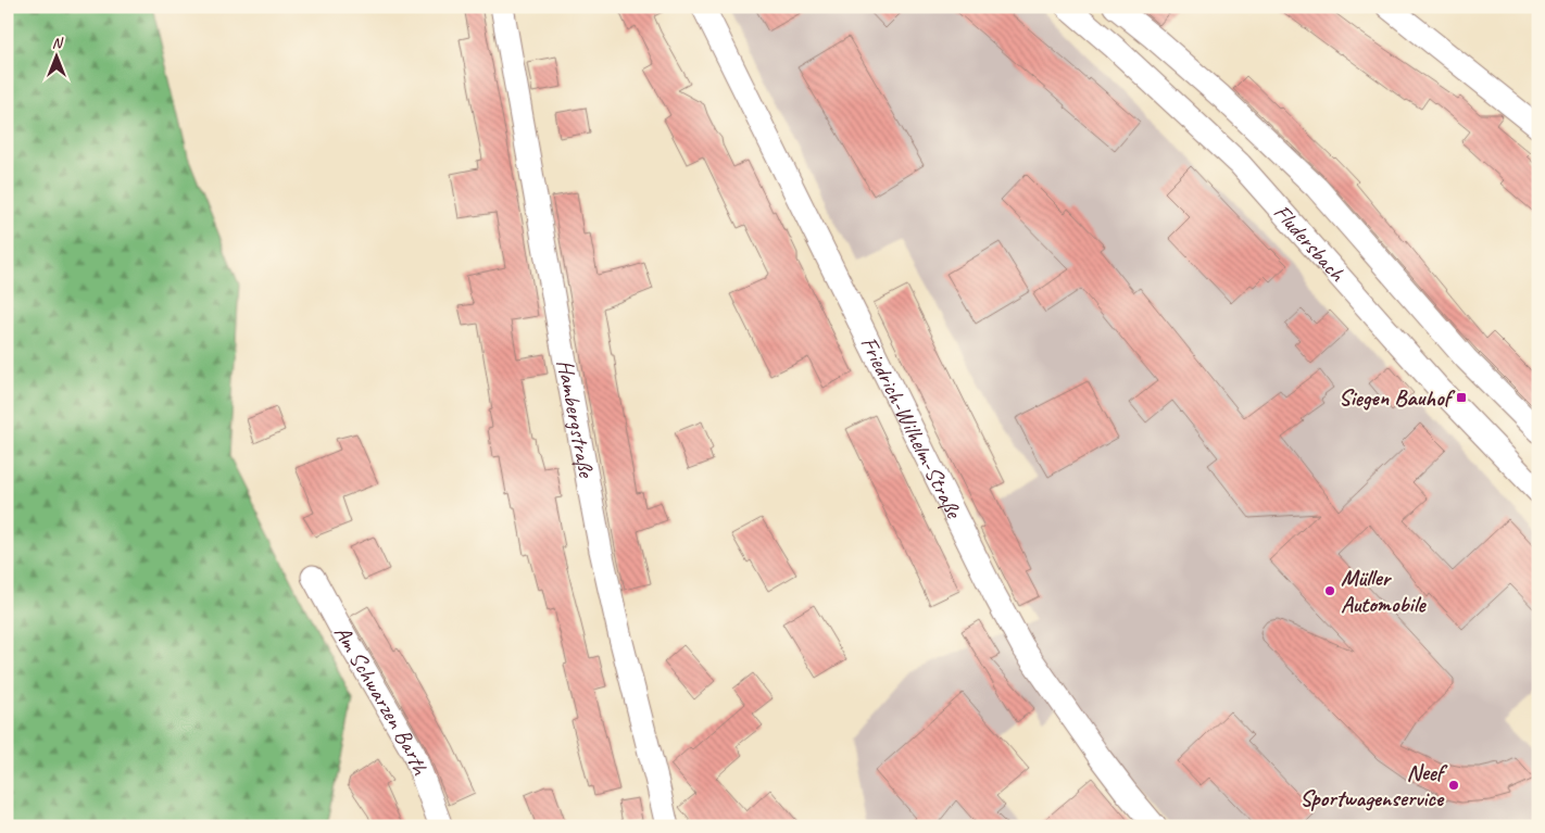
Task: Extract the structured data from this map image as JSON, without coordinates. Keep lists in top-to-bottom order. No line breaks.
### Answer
{"streets":{"street":["Fludersbach","Hambergstraße","Friedrich-Wilhelm-Straße","Am Schwarzen Barth"]},"places":{"transit":["Siegen Bauhof"],"other":["Müller Automobile","Neef Sportwagenservice"]},"north":"top"}
